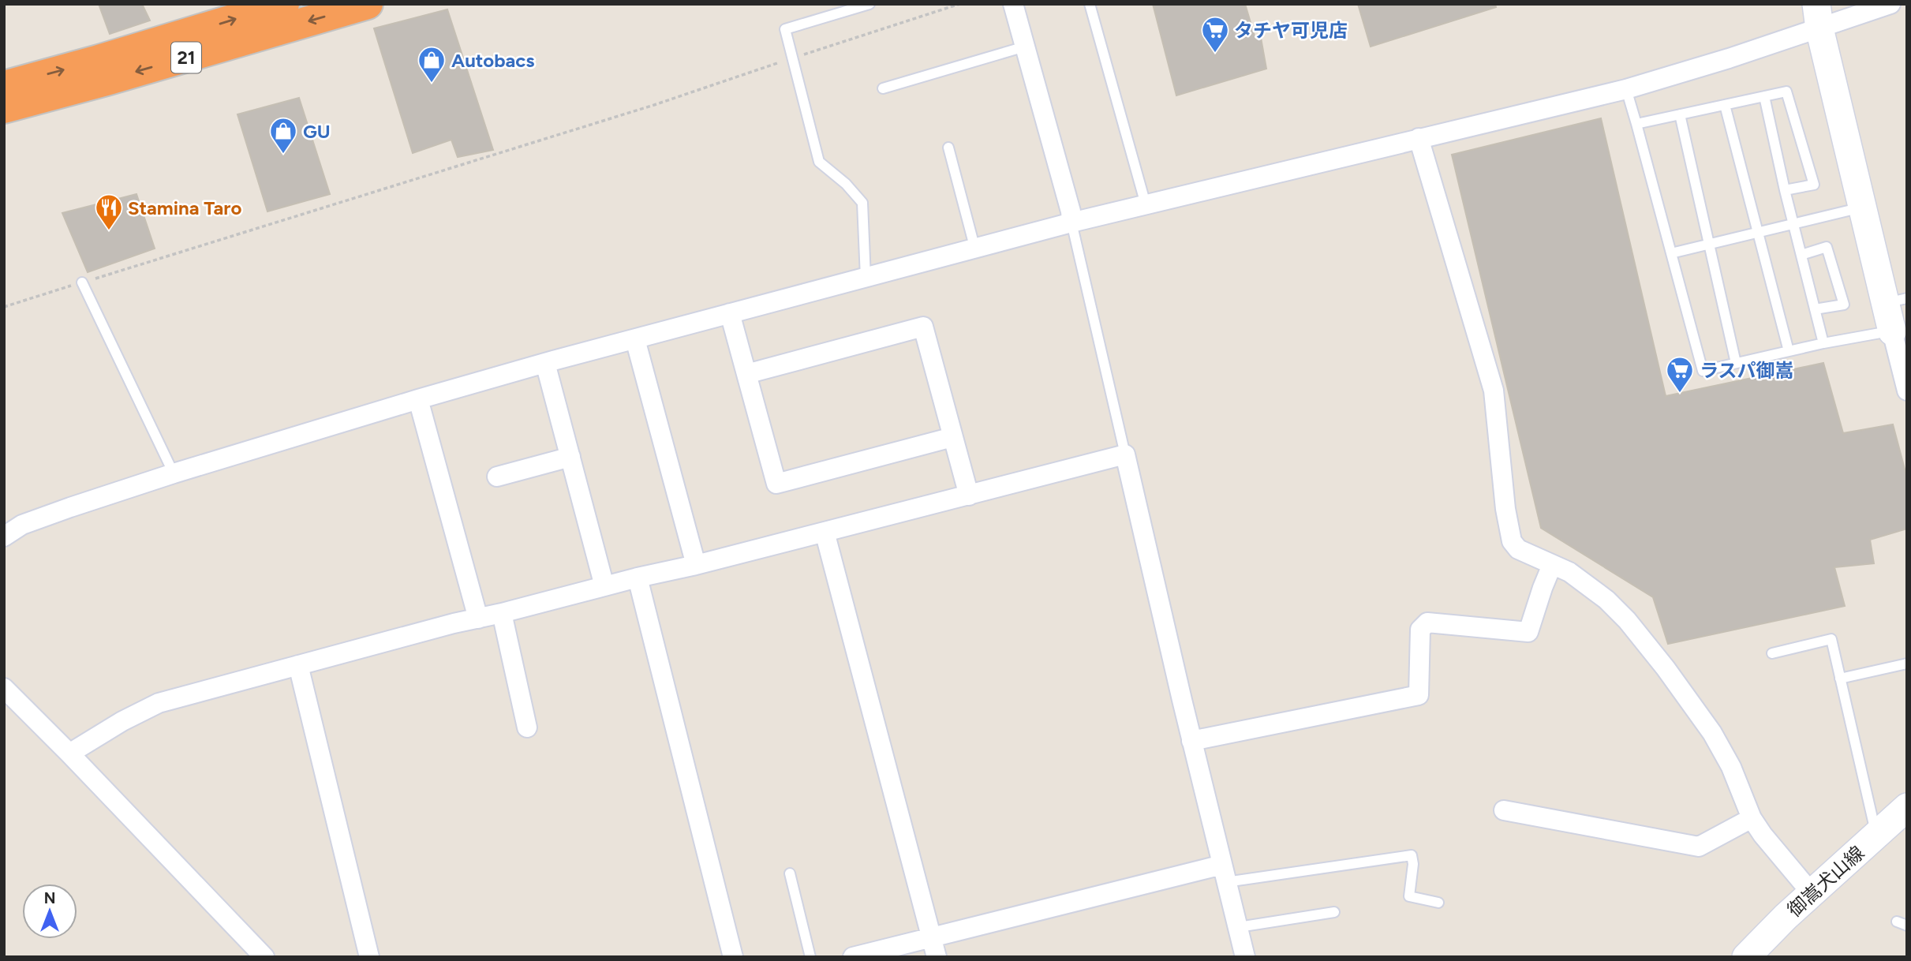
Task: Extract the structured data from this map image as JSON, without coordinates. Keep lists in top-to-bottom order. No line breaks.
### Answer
{"streets":{"highway":["21"],"street":["御嵩犬山線"]},"places":{"supermarket":["タチヤ可児店","ラスパ御嵩"],"shop":["Autobacs","GU"],"restaurant":["Stamina Taro"]},"north":"top"}
